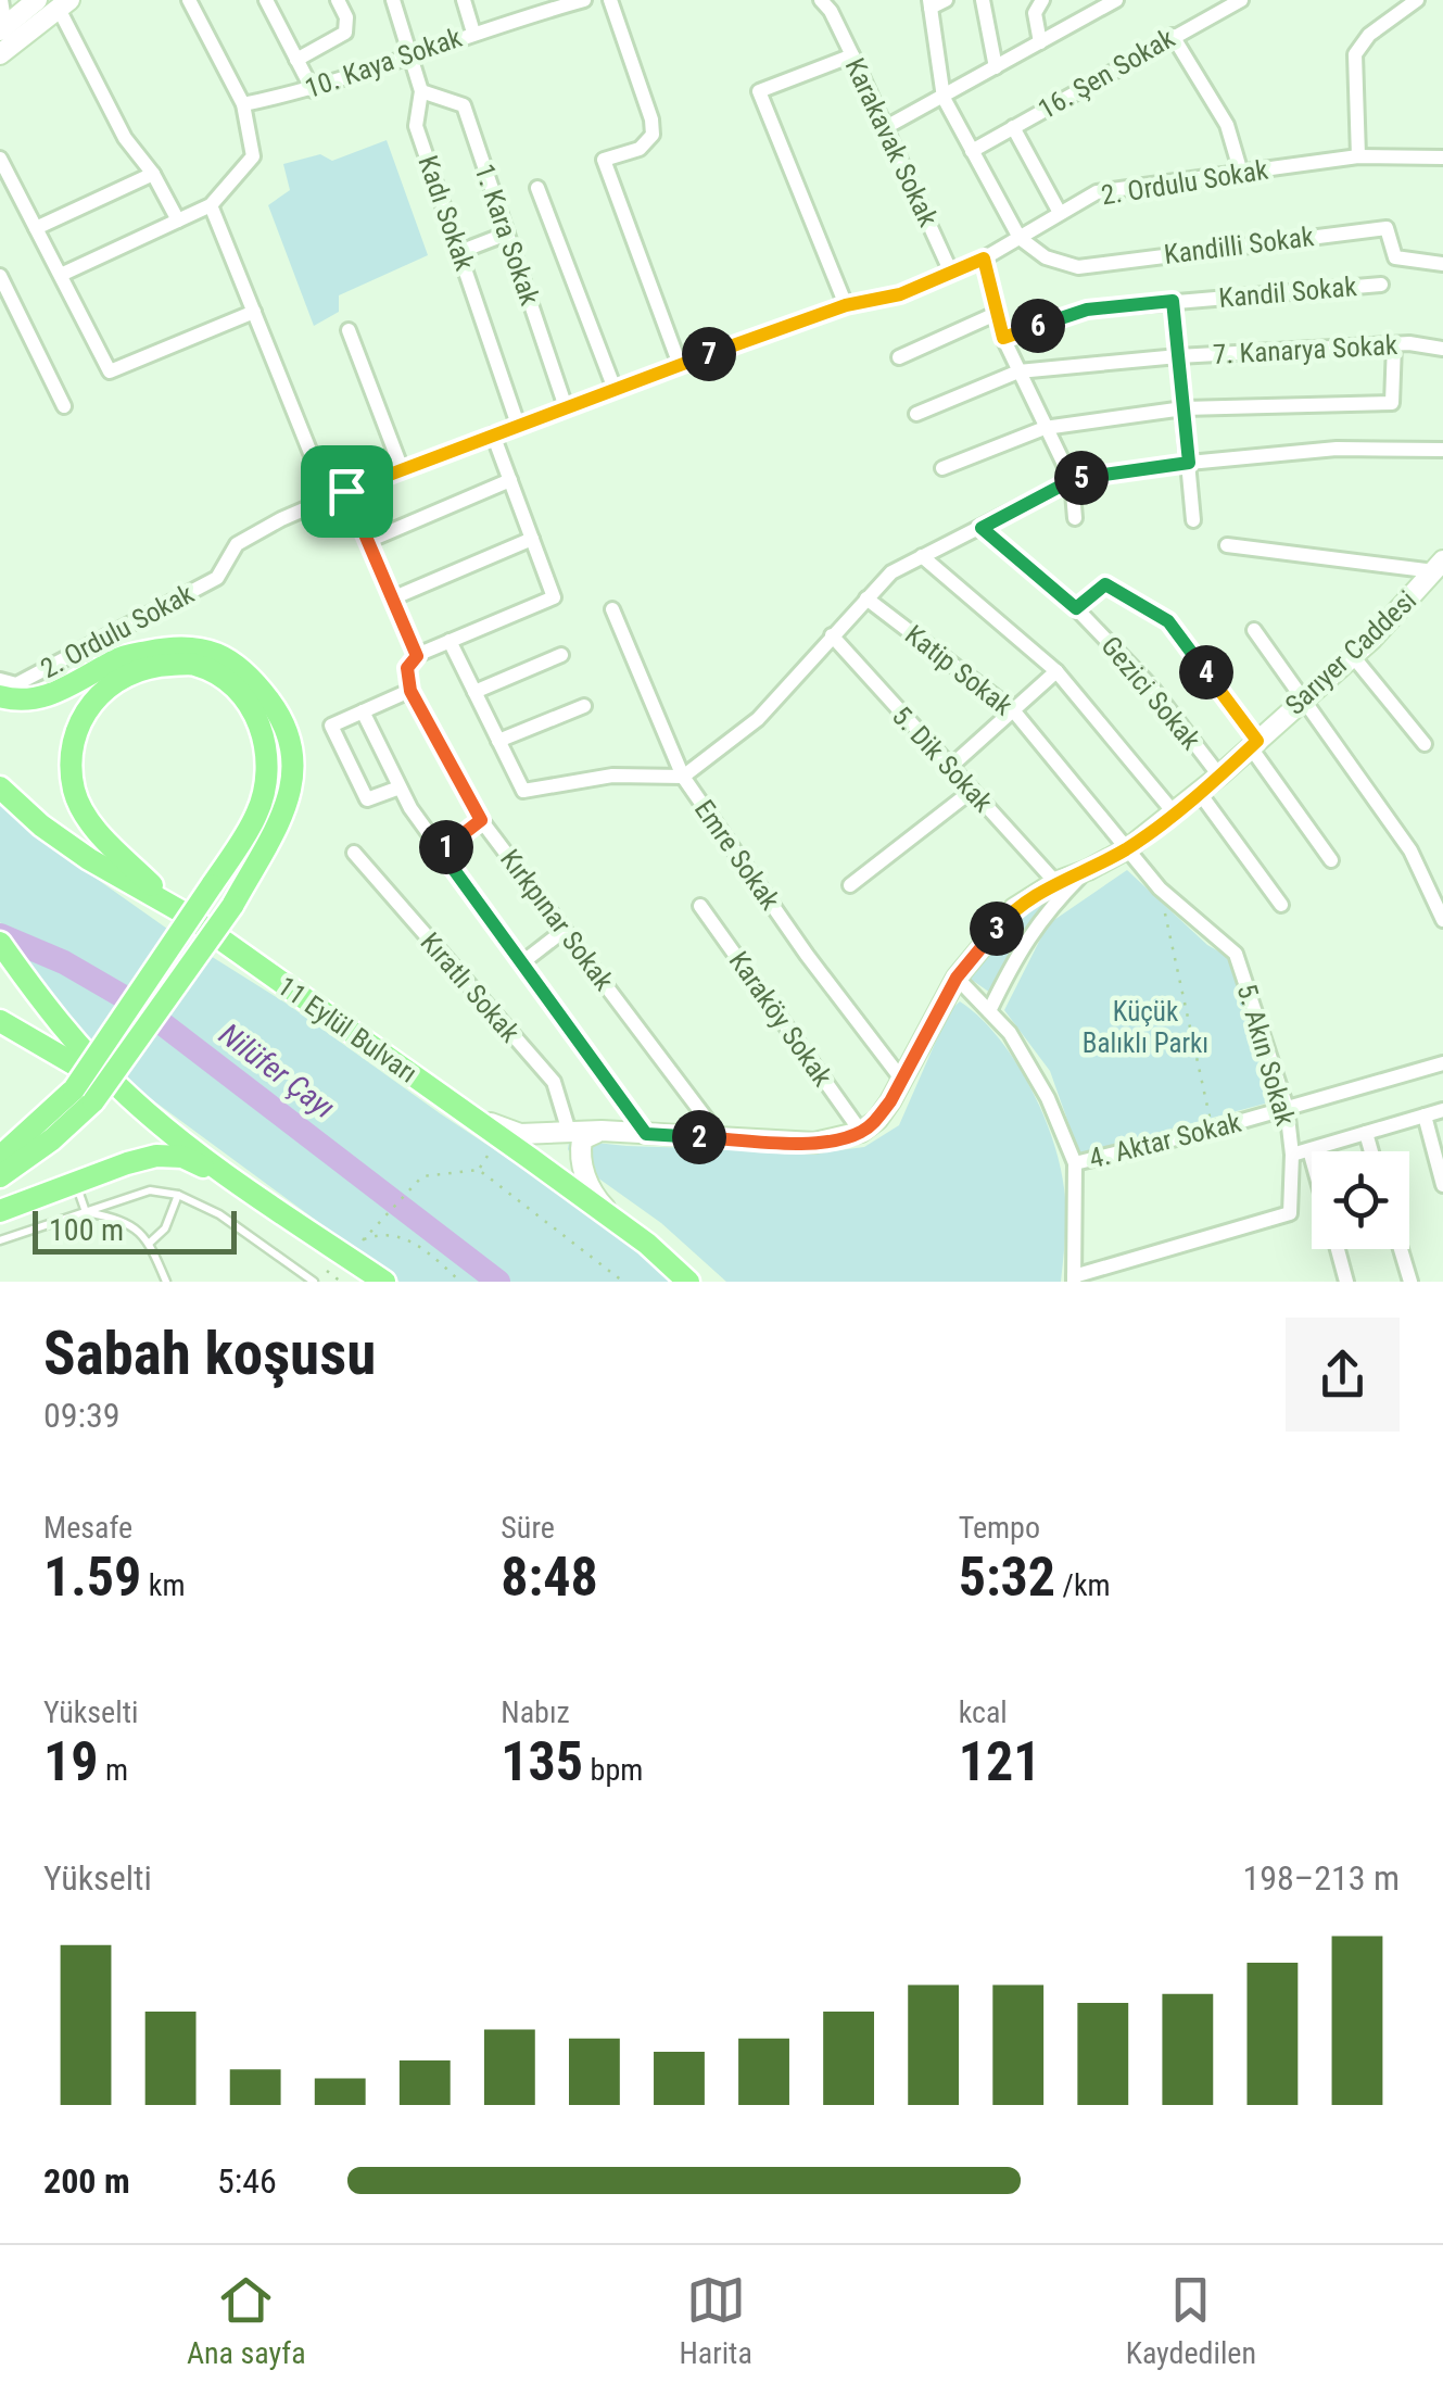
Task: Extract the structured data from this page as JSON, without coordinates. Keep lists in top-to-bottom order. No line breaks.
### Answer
{"streets":{"main road":["11 Eylül Bulvarı"],"street":["10. Kaya Sokak","16. Şen Sokak","Karakavak Sokak","2. Ordulu Sokak","Kadı Sokak","1. Kara Sokak","Kandilli Sokak","Kandil Sokak","7. Kanarya Sokak","Sarıyer Caddesi","Katip Sokak","Gezici Sokak","5. Dik Sokak","Emre Sokak","Kırkpınar Sokak","Kıratlı Sokak","Karaköy Sokak","5. Akın Sokak","4. Aktar Sokak"]},"crossings":[["10. Kaya Sokak","Kadı Sokak"],["Karakavak Sokak","2. Ordulu Sokak"],["2. Ordulu Sokak","Kadı Sokak"],["2. Ordulu Sokak","1. Kara Sokak"],["2. Ordulu Sokak","Kandilli Sokak"],["Kadı Sokak","1. Kara Sokak"],["Sarıyer Caddesi","Katip Sokak"],["Sarıyer Caddesi","Gezici Sokak"],["Sarıyer Caddesi","5. Dik Sokak"],["Sarıyer Caddesi","Emre Sokak"],["Sarıyer Caddesi","Karaköy Sokak"],["Sarıyer Caddesi","5. Akın Sokak"],["Katip Sokak","5. Akın Sokak"],["5. Akın Sokak","4. Aktar Sokak"]],"water":["Nilüfer Çayı"],"parks":["Küçük Balıklı Parkı"],"scale_bar":"100 m","page":{"pins":["6","7","5","4","1","3","2"],"scale":"100 m","heading":["Sabah koşusu","09:39"],"stats":[["Mesafe","1.59 km"],["Süre","8:48"],["Tempo","5:32 /km"],["Yükselti","19 m"],["Nabız","135 bpm"],["kcal","121"]],"chart":["Yükselti","198–213 m"],"list":[{"name":"200 m","note":"5:46"}],"tabs":["Ana sayfa","Harita","Kaydedilen"]}}
